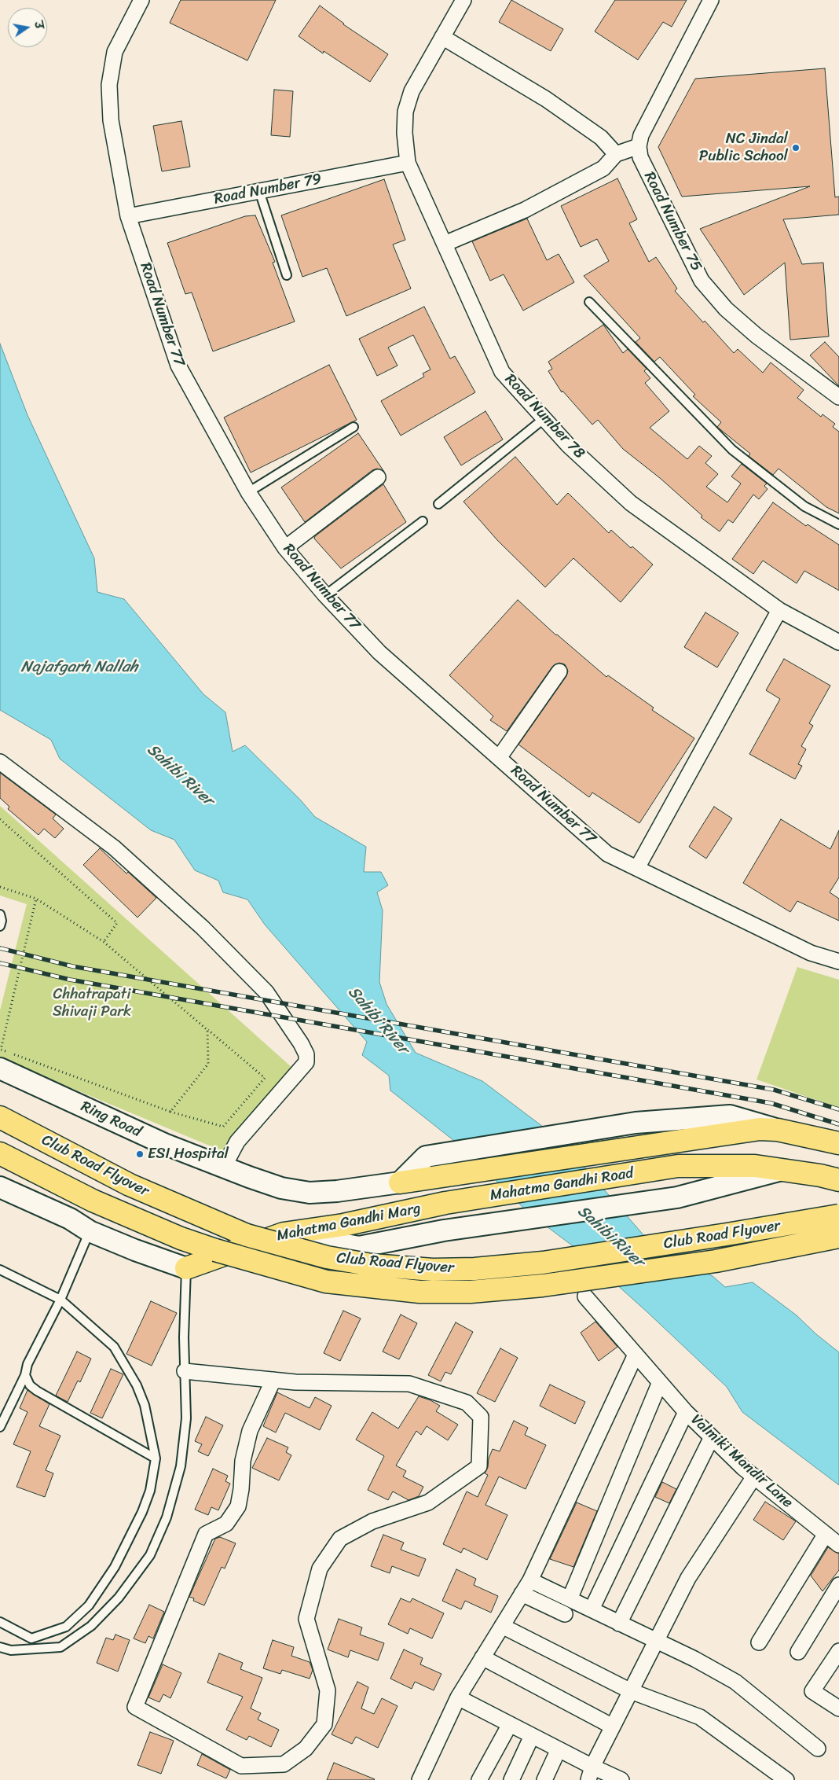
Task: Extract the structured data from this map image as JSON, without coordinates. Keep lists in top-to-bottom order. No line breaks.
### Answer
{"streets":{"main road":["Ring Road","Club Road Flyover","Mahatma Gandhi Road","Mahatma Gandhi Marg"],"street":["Road Number 79","Road Number 75","Road Number 77","Road Number 78","Valmiki Mandir Lane"]},"crossings":[["Road Number 79","Road Number 77"],["Road Number 79","Road Number 78"],["Ring Road","Mahatma Gandhi Marg"],["Mahatma Gandhi Road","Mahatma Gandhi Marg"]],"water":["Najafgarh Nallah","Sahibi River"],"parks":["Chhatrapati Shivaji Park"],"places":["NC Jindal Public School","ESI Hospital"],"north":"right"}
